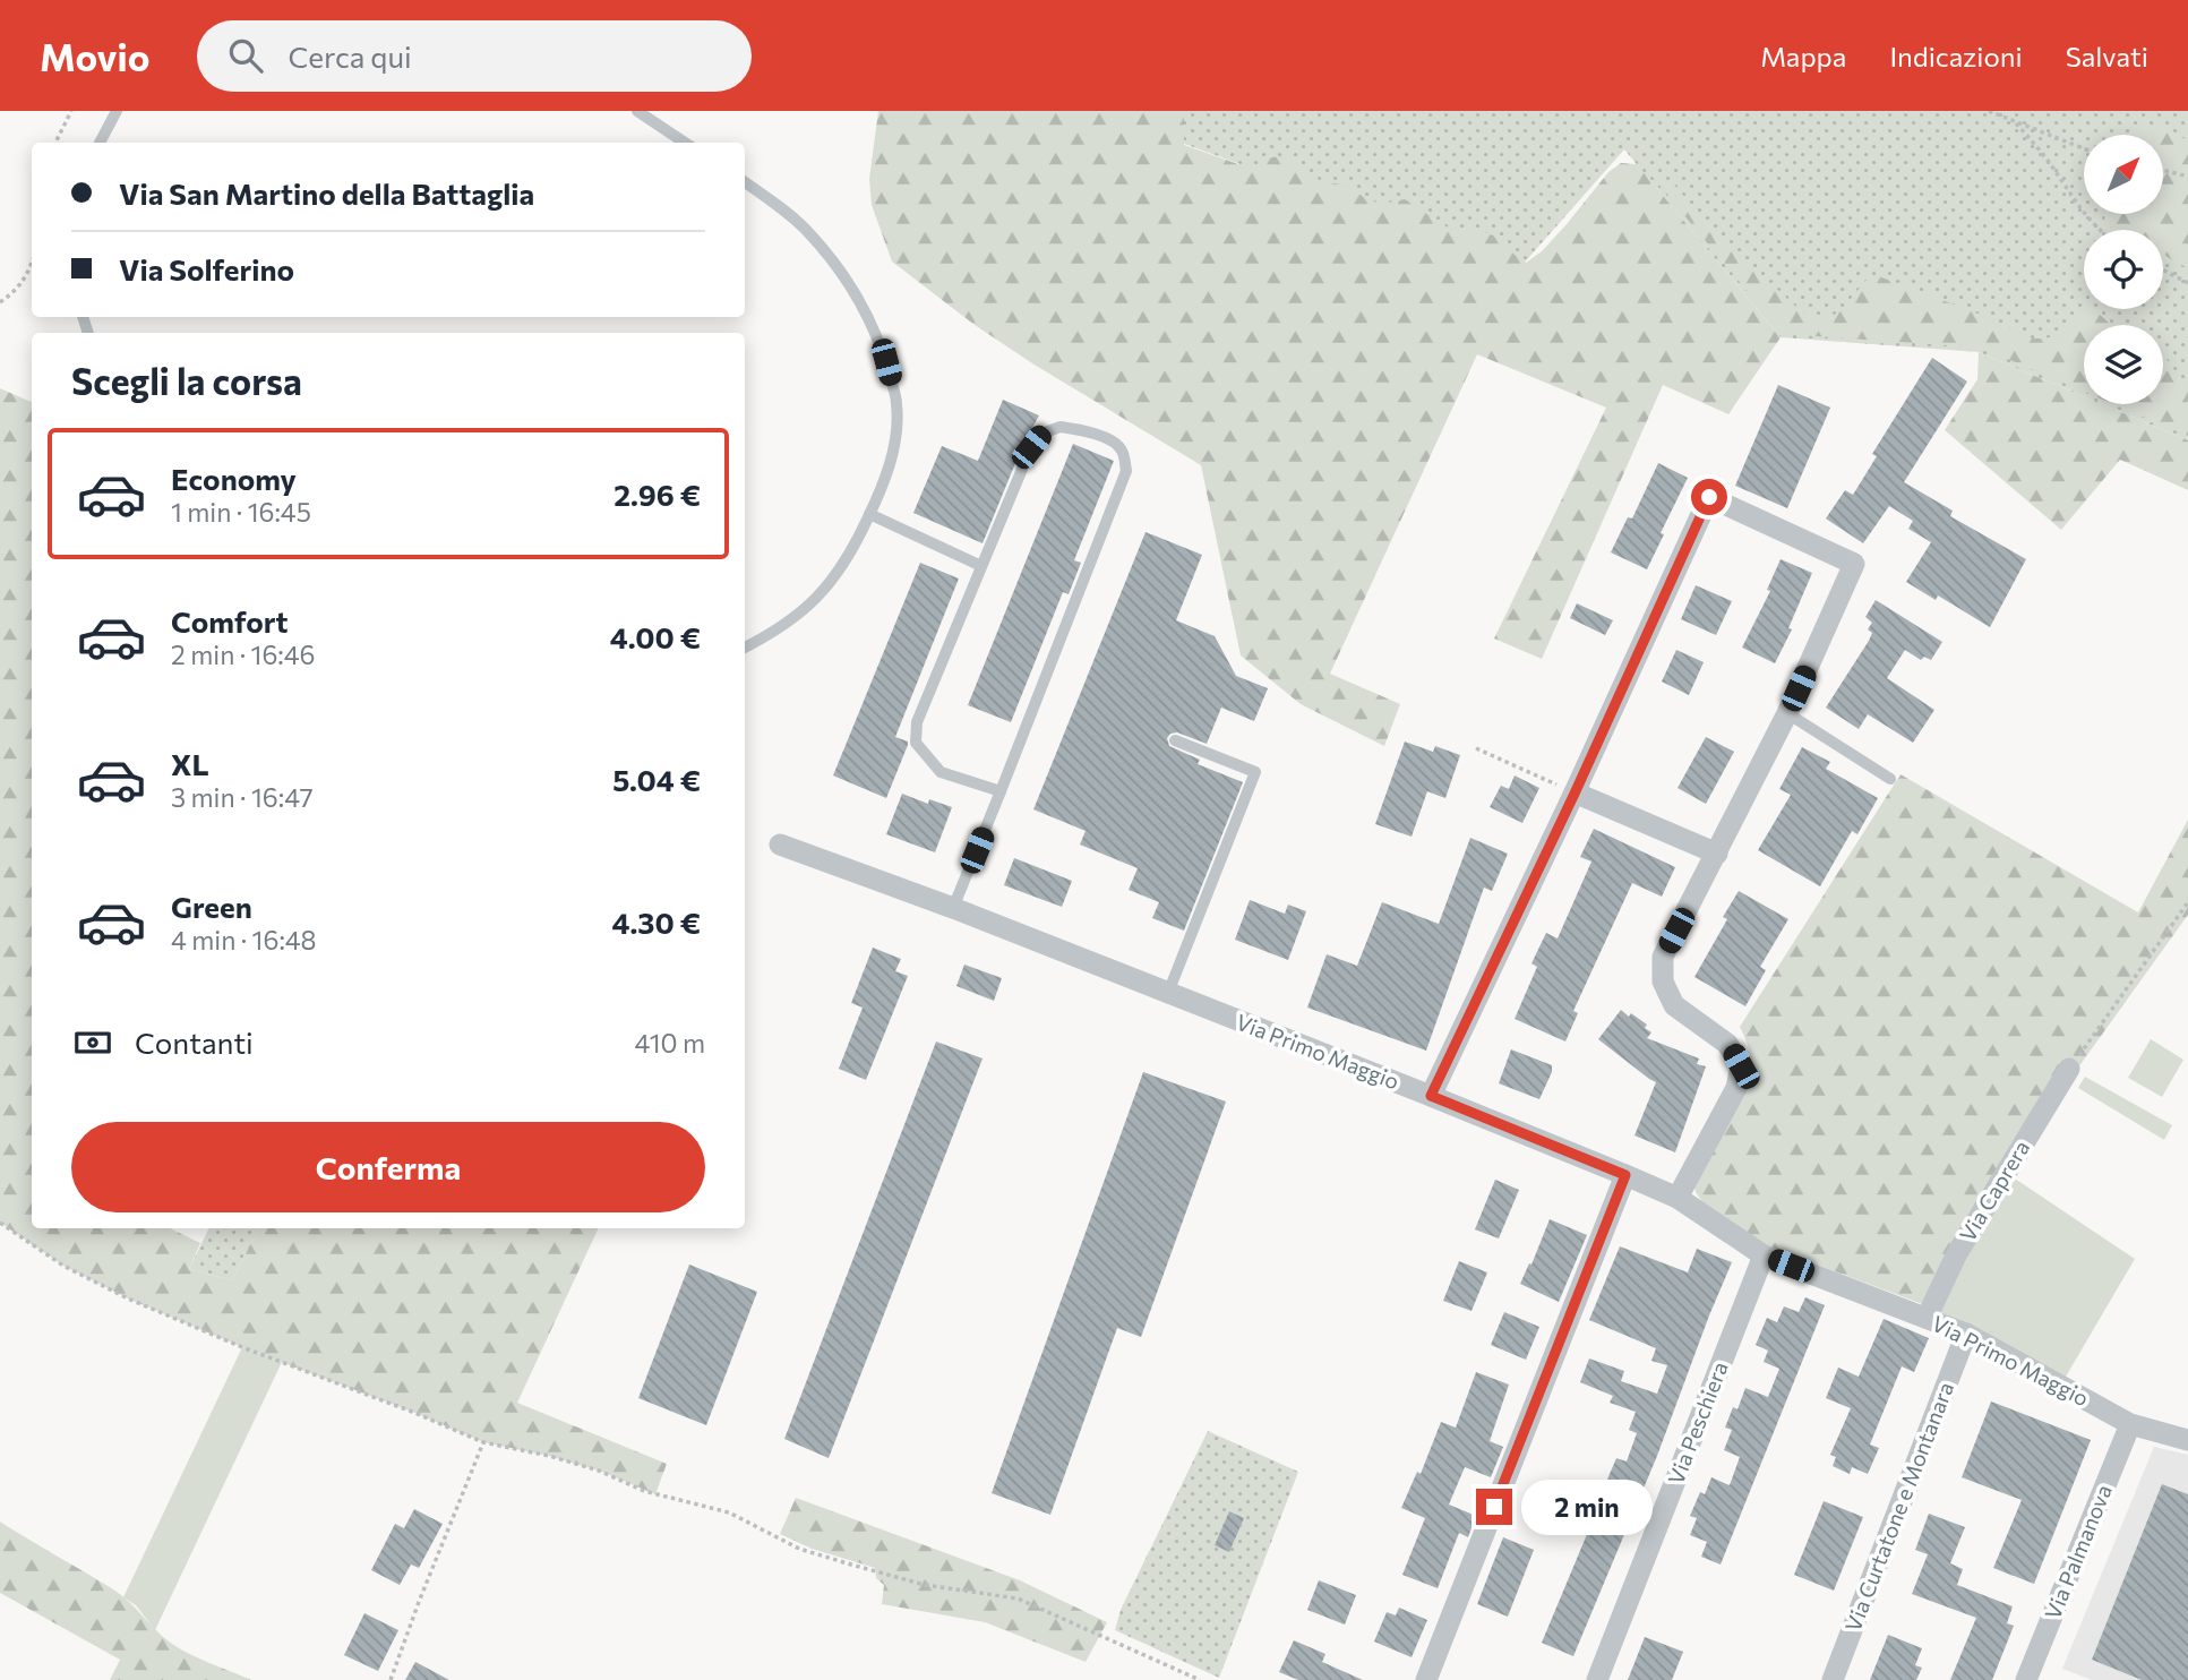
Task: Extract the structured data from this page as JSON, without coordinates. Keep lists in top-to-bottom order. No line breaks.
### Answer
{"streets":{"street":["Via Primo Maggio","Via Caprera","Via Peschiera","Via Curtatone e Montanara","Via Palmanova"]},"crossings":[["Via Primo Maggio","Via Caprera"],["Via Primo Maggio","Via Peschiera"],["Via Primo Maggio","Via Curtatone e Montanara"],["Via Primo Maggio","Via Palmanova"]],"north":"top right","page":{"header":"Movio","search":"Cerca qui","nav":["Mappa","Indicazioni","Salvati"],"banner":["Via San Martino della Battaglia","Via Solferino"],"heading":"Scegli la corsa","list":[{"name":"Economy","note":"1 min · 16:45","value":"2.96 €"},{"name":"Comfort","note":"2 min · 16:46","value":"4.00 €"},{"name":"XL","note":"3 min · 16:47","value":"5.04 €"},{"name":"Green","note":"4 min · 16:48","value":"4.30 €"}],"pay":["Contanti","410 m"],"buttons":"Conferma","bubble":"2 min"}}
